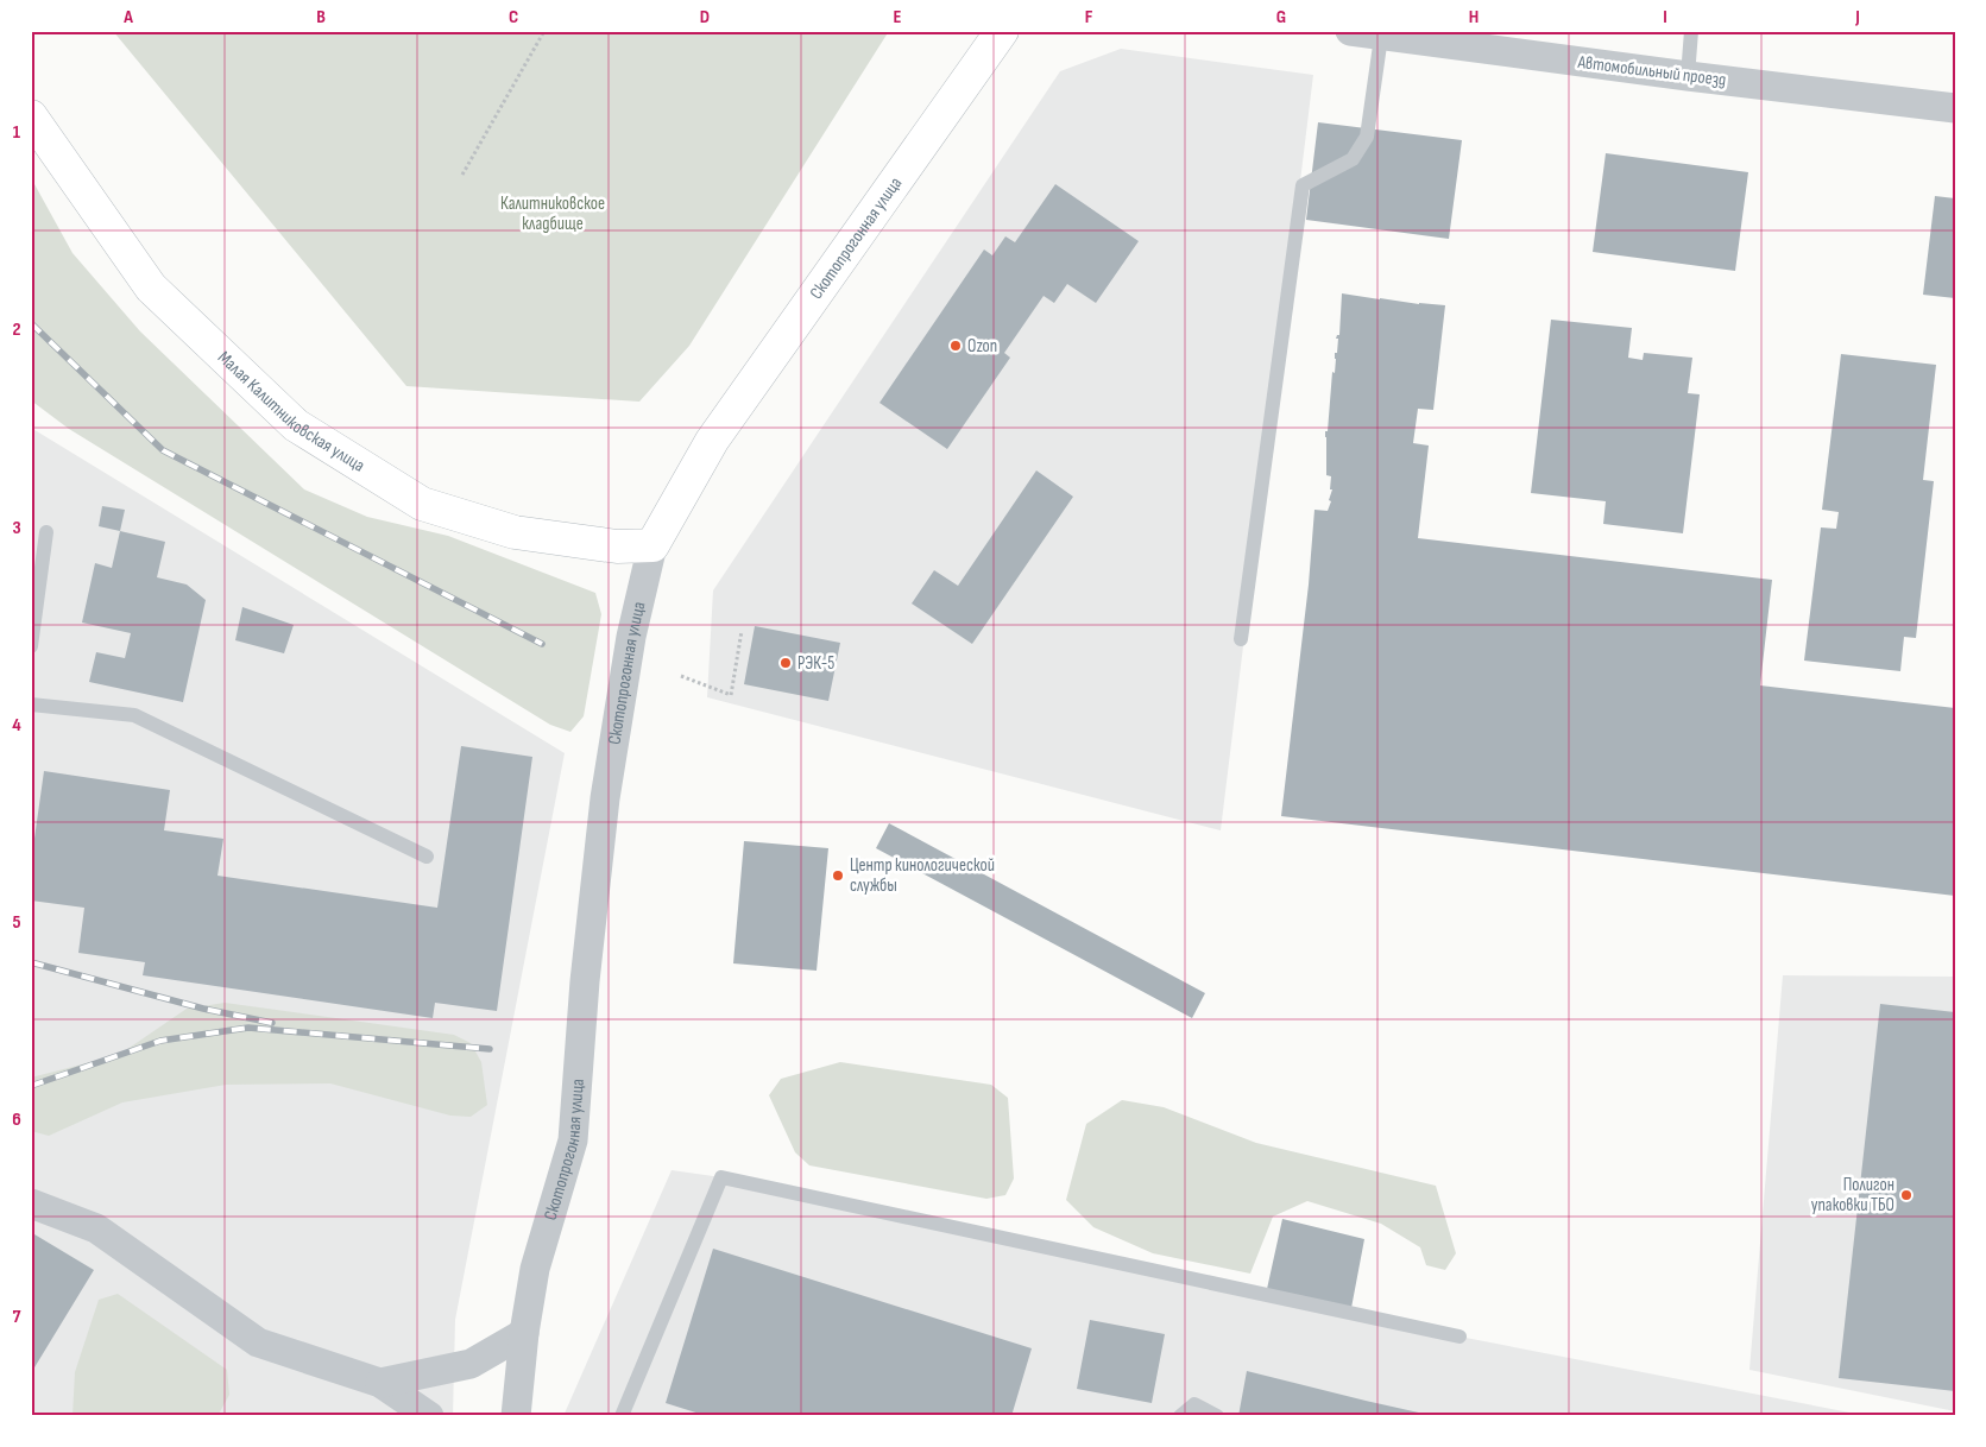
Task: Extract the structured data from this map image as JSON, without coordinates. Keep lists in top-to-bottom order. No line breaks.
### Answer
{"streets":{"street":["Автомобильный проезд","Скотопрогонная улица","Малая Калитниковская улица"]},"crossings":[["Скотопрогонная улица","Малая Калитниковская улица"]],"parks":["Калитниковское кладбище"],"places":["Ozon","РЭК-5","Центр кинологической службы","Полигон упаковки ТБО"],"grid":{"columns":["A","B","C","D","E","F","G","H","I","J"],"rows":["1","2","3","4","5","6","7"]}}
